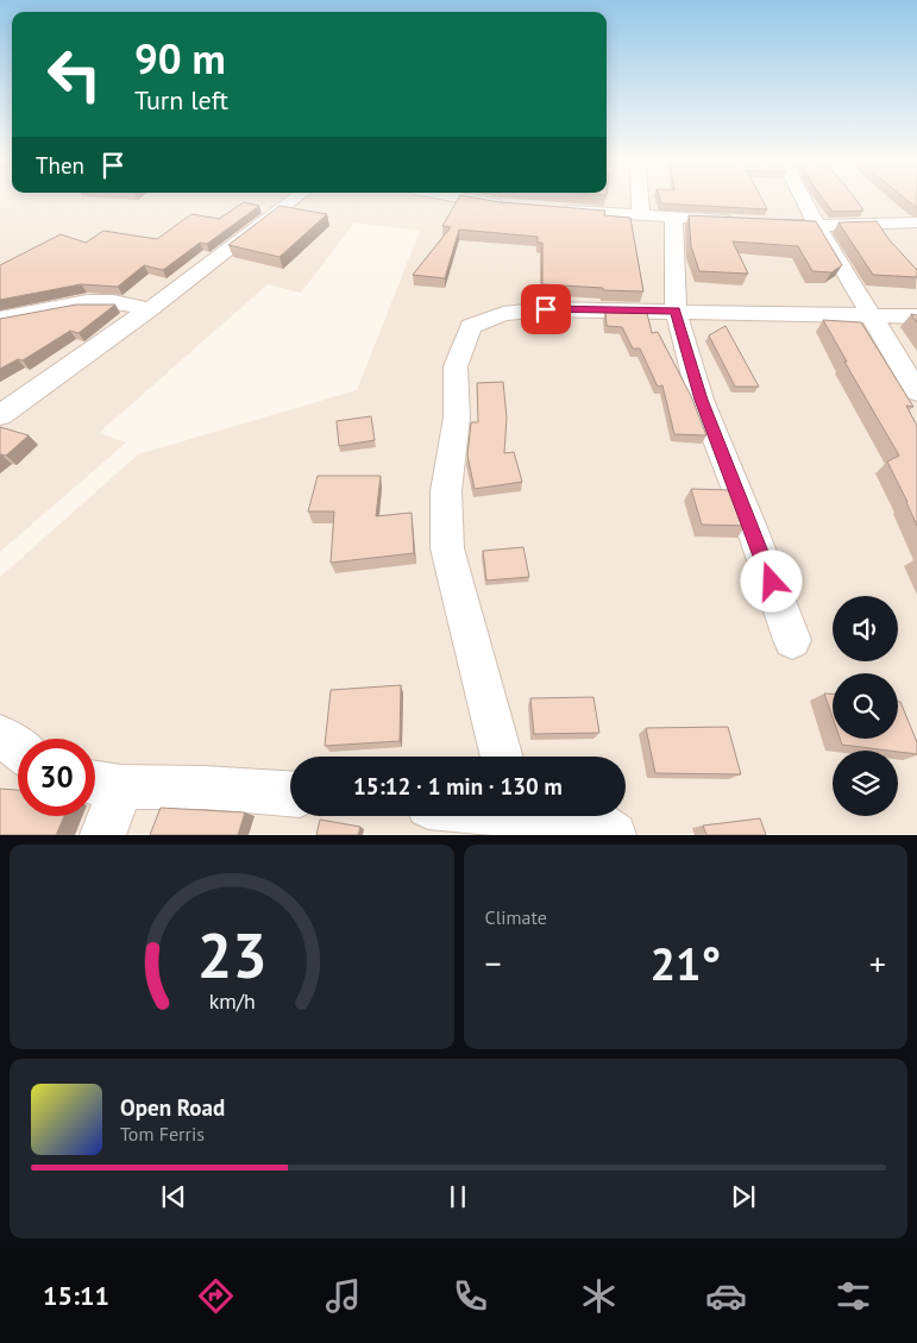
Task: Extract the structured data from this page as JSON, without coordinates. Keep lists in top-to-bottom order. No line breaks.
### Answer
{"page":{"turn":["90 m","Turn left"],"then":"Then","limit":"30","trip":"15:12 · 1 min · 130 m","tile":"Climate","heat":["−","21°","+"],"song":["Open Road","Tom Ferris"],"tabs":"15:11","gauge":["23","km/h"]}}
